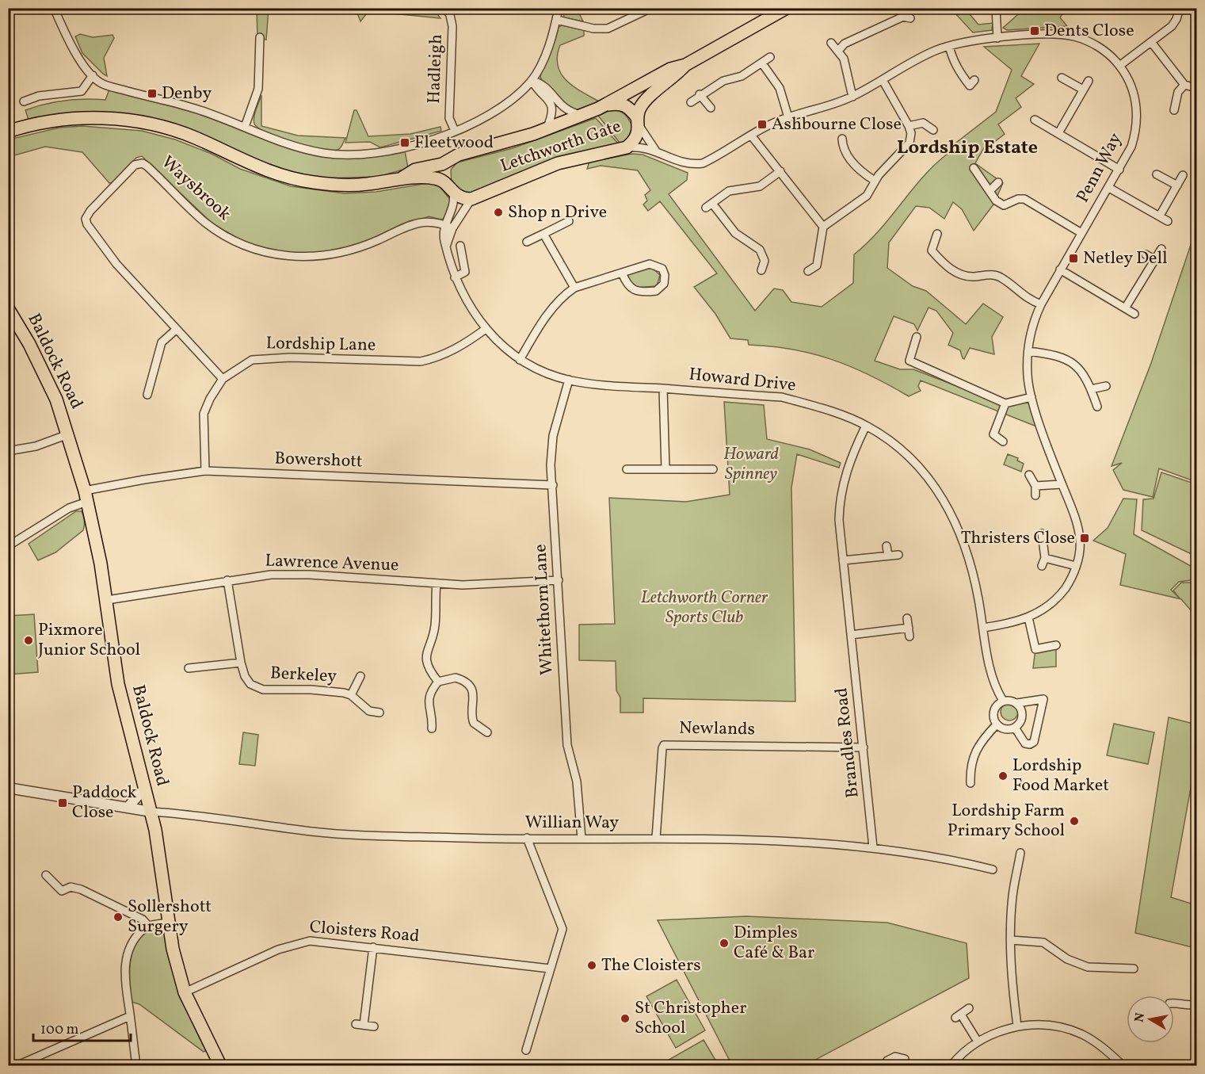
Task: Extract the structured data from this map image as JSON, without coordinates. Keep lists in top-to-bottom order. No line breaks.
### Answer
{"streets":{"main road":["Letchworth Gate","Baldock Road"],"street":["Hadleigh","Penn Way","Waysbrook","Lordship Lane","Howard Drive","Bowershott","Lawrence Avenue","Whitethorn Lane","Berkeley","Newlands","Brandles Road","Willian Way","Cloisters Road"]},"crossings":[["Letchworth Gate","Penn Way"],["Penn Way","Howard Drive"],["Waysbrook","Lordship Lane"],["Waysbrook","Howard Drive"],["Lordship Lane","Howard Drive"],["Lordship Lane","Bowershott"],["Baldock Road","Bowershott"],["Baldock Road","Lawrence Avenue"],["Baldock Road","Willian Way"],["Baldock Road","Cloisters Road"],["Howard Drive","Whitethorn Lane"],["Howard Drive","Brandles Road"],["Bowershott","Whitethorn Lane"],["Lawrence Avenue","Whitethorn Lane"],["Lawrence Avenue","Berkeley"],["Whitethorn Lane","Willian Way"],["Newlands","Brandles Road"],["Newlands","Willian Way"],["Brandles Road","Willian Way"]],"districts":["Lordship Estate"],"parks":["Howard Spinney","Letchworth Corner Sports Club"],"places":{"transit":["Dents Close","Denby","Ashbourne Close","Fleetwood","Netley Dell","Thristers Close","Paddock Close"],"other":["Shop n Drive","Pixmore Junior School","Lordship Food Market","Lordship Farm Primary School","Sollershott Surgery","Dimples Café & Bar","The Cloisters","St Christopher School"]},"scale_bar":"100 m","north":"left"}
